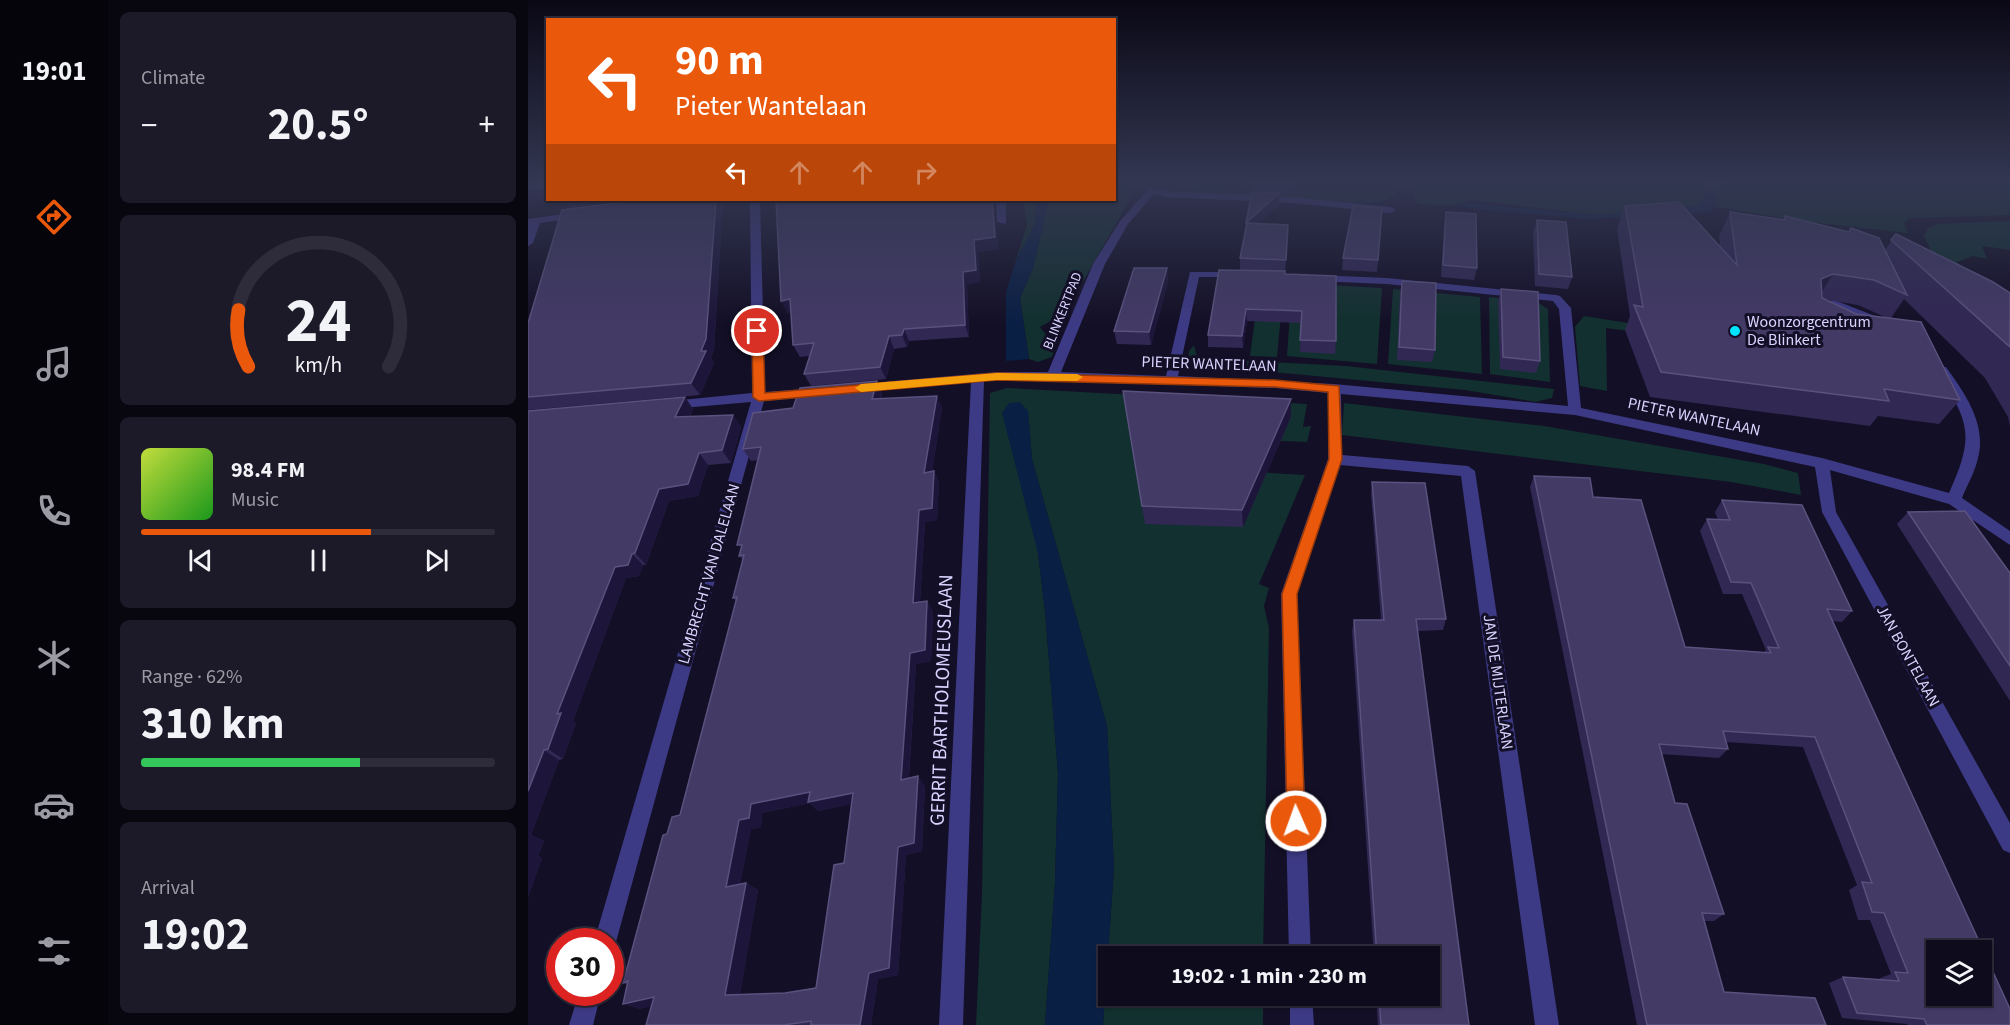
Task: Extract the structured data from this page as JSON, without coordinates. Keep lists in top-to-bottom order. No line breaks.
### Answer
{"streets":{"street":["BLINKERTPAD","PIETER WANTELAAN","LAMBRECHT VAN DALELAAN","JAN BONTELAAN","JAN DE MIJTERLAAN","GERRIT BARTHOLOMEUSLAAN"]},"crossings":[["BLINKERTPAD","PIETER WANTELAAN"],["PIETER WANTELAAN","LAMBRECHT VAN DALELAAN"],["PIETER WANTELAAN","JAN BONTELAAN"],["PIETER WANTELAAN","GERRIT BARTHOLOMEUSLAAN"]],"places":["Woonzorgcentrum De Blinkert"],"page":{"tabs":"19:01","tile":["Climate",["Range · 62%","310 km"],["Arrival","19:02"]],"turn":["90 m","Pieter Wantelaan"],"heat":["−","20.5°","+"],"song":["98.4 FM","Music"],"limit":"30","trip":"19:02 · 1 min · 230 m","gauge":["24","km/h"]}}
